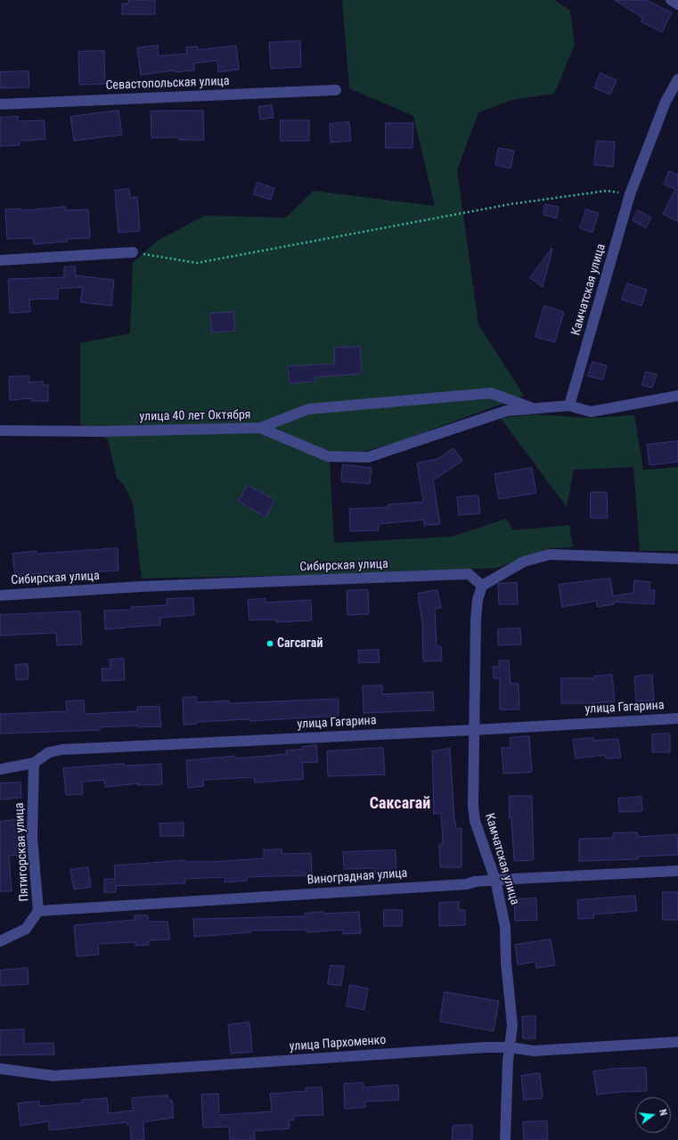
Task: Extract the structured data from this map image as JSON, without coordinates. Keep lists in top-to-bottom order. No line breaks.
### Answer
{"streets":{"street":["Севастопольская улица","Камчатская улица","улица 40 лет Октября","Сибирская улица","улица Гагарина","Пятигорская улица","Виноградная улица","улица Пархоменко"]},"crossings":[["Камчатская улица","улица 40 лет Октября"],["Камчатская улица","Сибирская улица"],["Камчатская улица","улица Гагарина"],["Камчатская улица","Виноградная улица"],["Камчатская улица","улица Пархоменко"],["улица Гагарина","Пятигорская улица"],["Пятигорская улица","Виноградная улица"]],"districts":["Саксагай"],"places":["Сагсагай"],"north":"right"}
